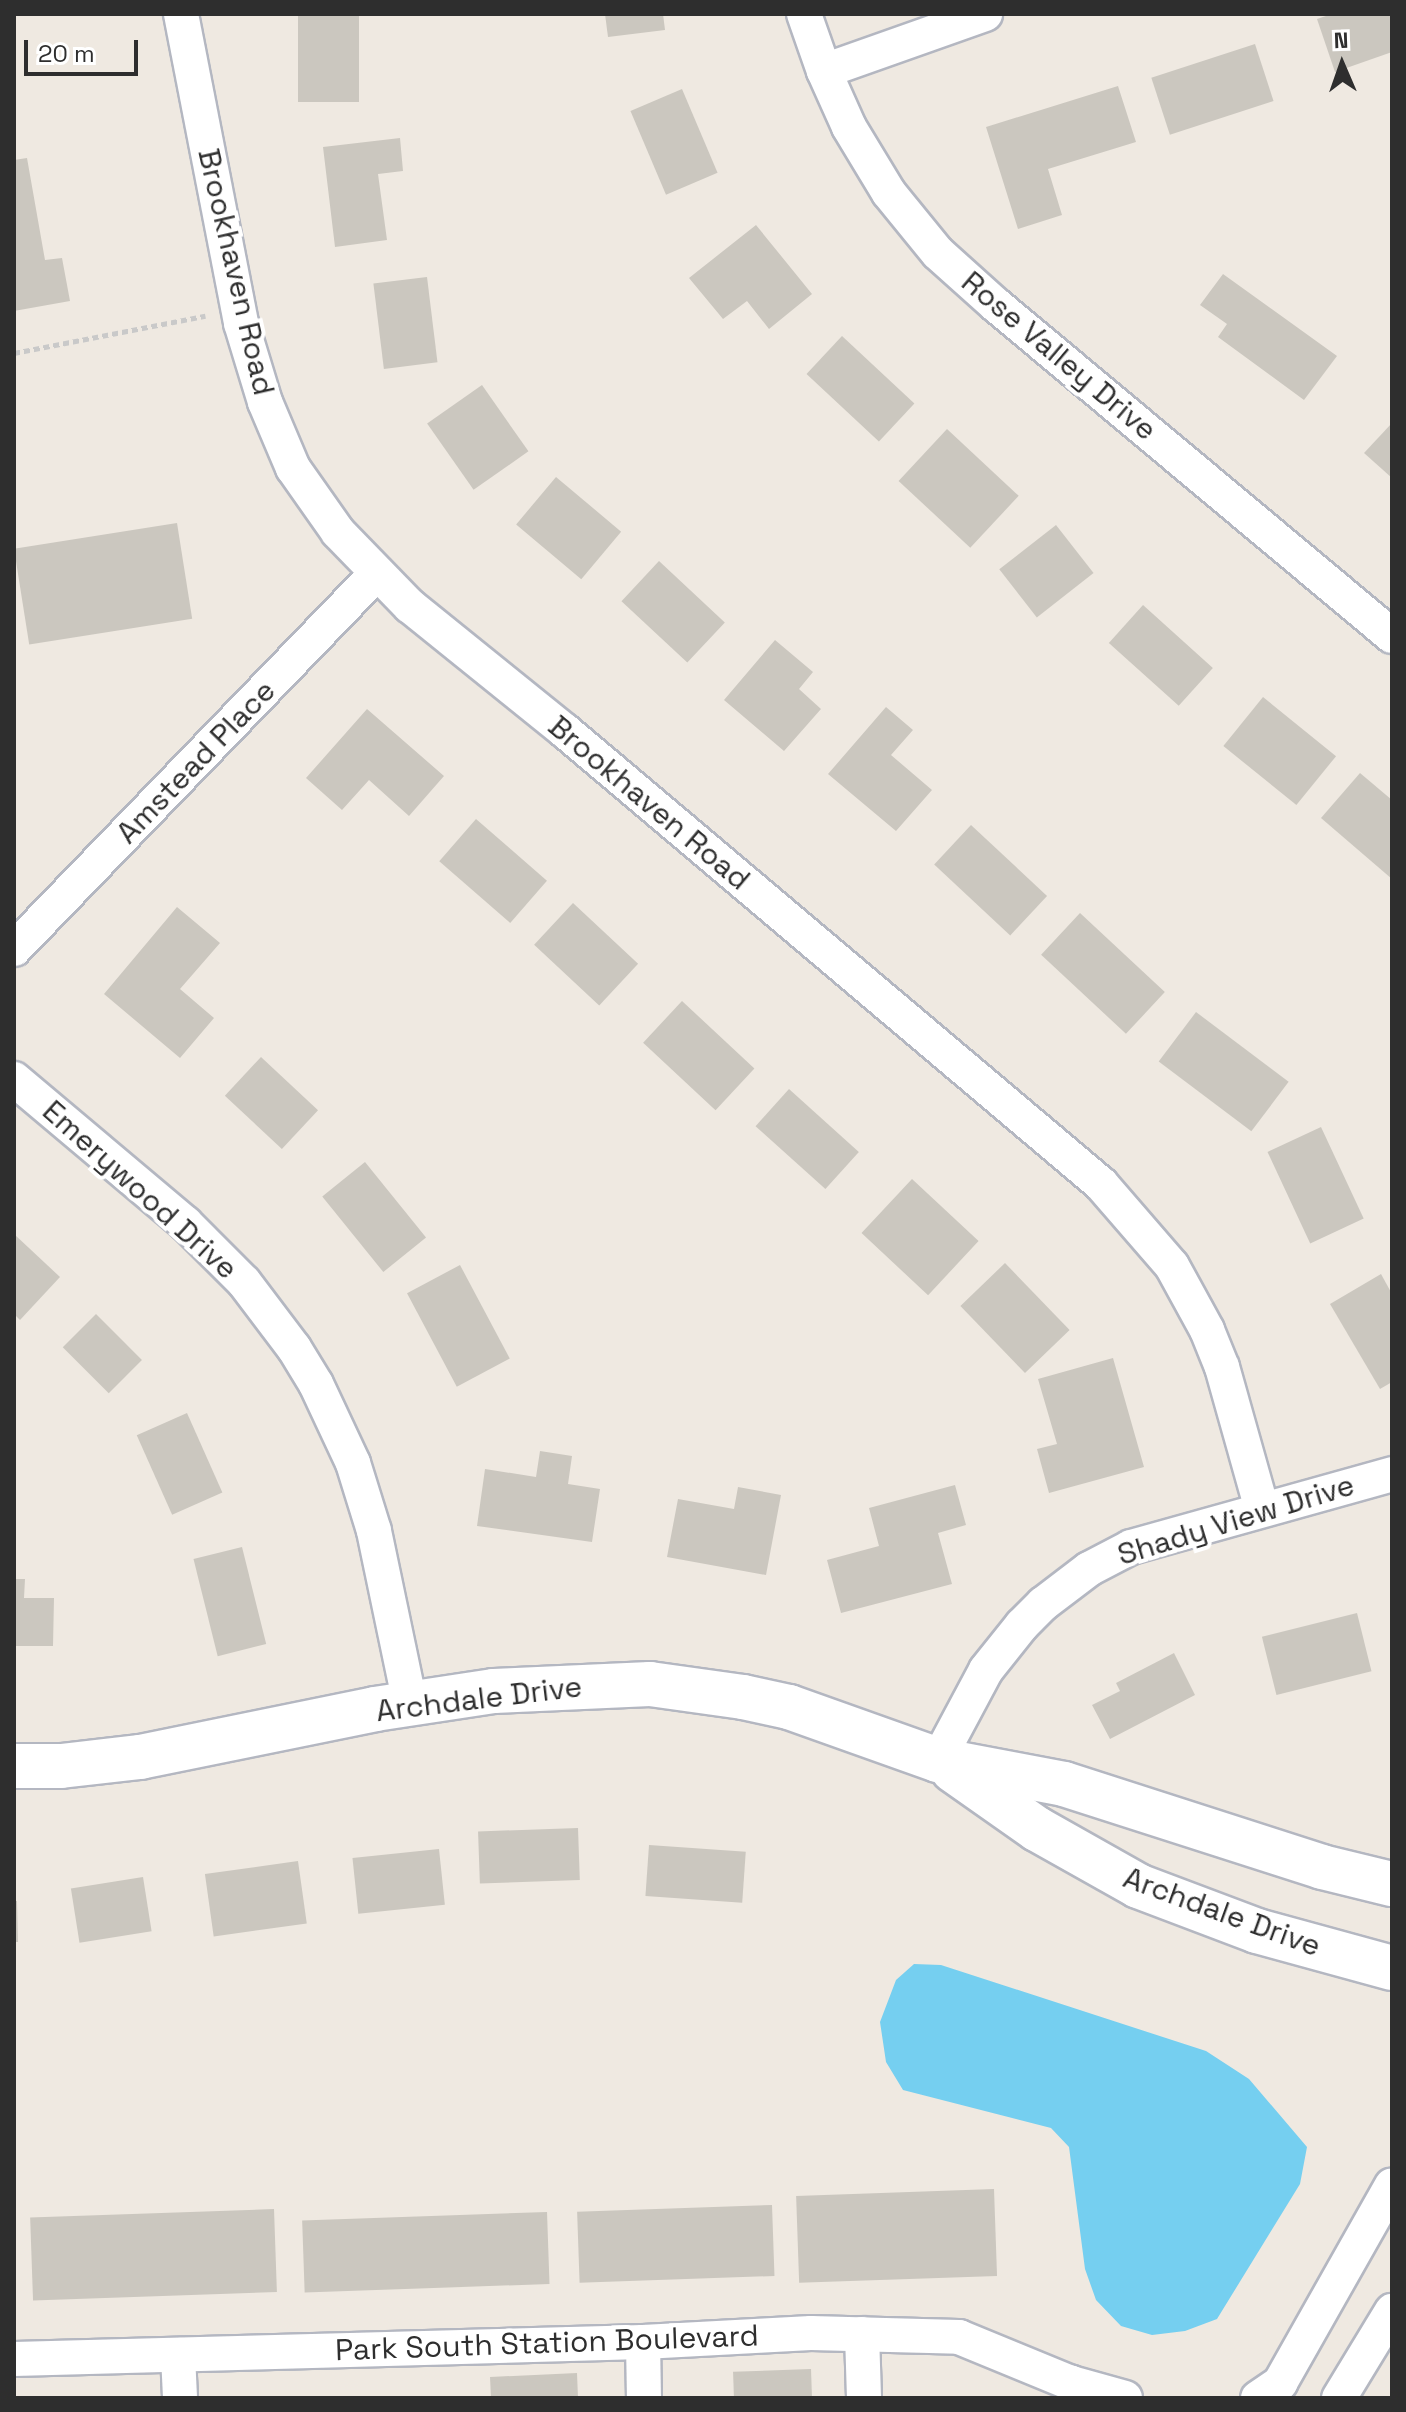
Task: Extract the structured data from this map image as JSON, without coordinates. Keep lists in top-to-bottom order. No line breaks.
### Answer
{"streets":{"street":["Brookhaven Road","Rose Valley Drive","Amstead Place","Emerywood Drive","Shady View Drive","Archdale Drive","Park South Station Boulevard"]},"crossings":[["Brookhaven Road","Amstead Place"],["Brookhaven Road","Shady View Drive"],["Emerywood Drive","Archdale Drive"],["Shady View Drive","Archdale Drive"]],"scale_bar":"20 m","north":"top"}
